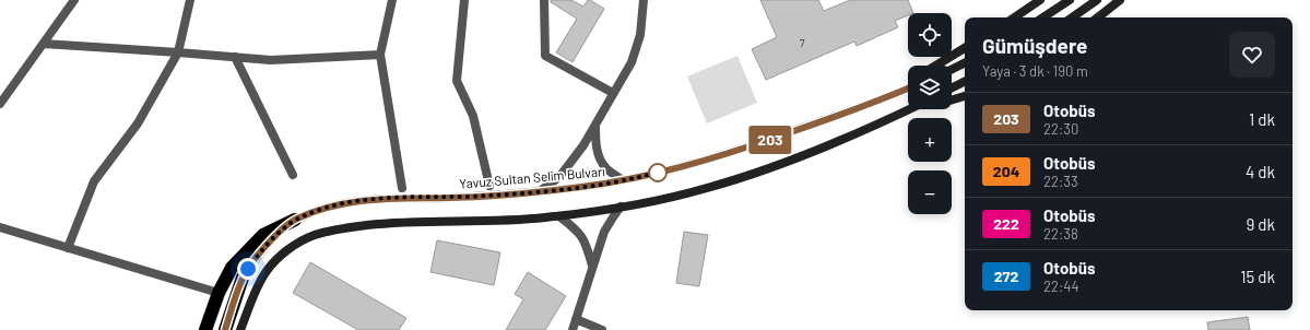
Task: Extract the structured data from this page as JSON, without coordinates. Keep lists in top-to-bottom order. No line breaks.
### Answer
{"streets":{"main road":["Yavuz Sultan Selim Bulvarı"]},"lines":["bus line 203"],"house_numbers":["7"],"page":{"on_map":"203","map_buttons":["+","−"],"heading":["Gümüşdere","Yaya · 3 dk · 190 m"],"list":[{"mark":"203","name":"Otobüs","note":"22:30","value":"1 dk"},{"mark":"204","name":"Otobüs","note":"22:33","value":"4 dk"},{"mark":"222","name":"Otobüs","note":"22:38","value":"9 dk"},{"mark":"272","name":"Otobüs","note":"22:44","value":"15 dk"}]}}
